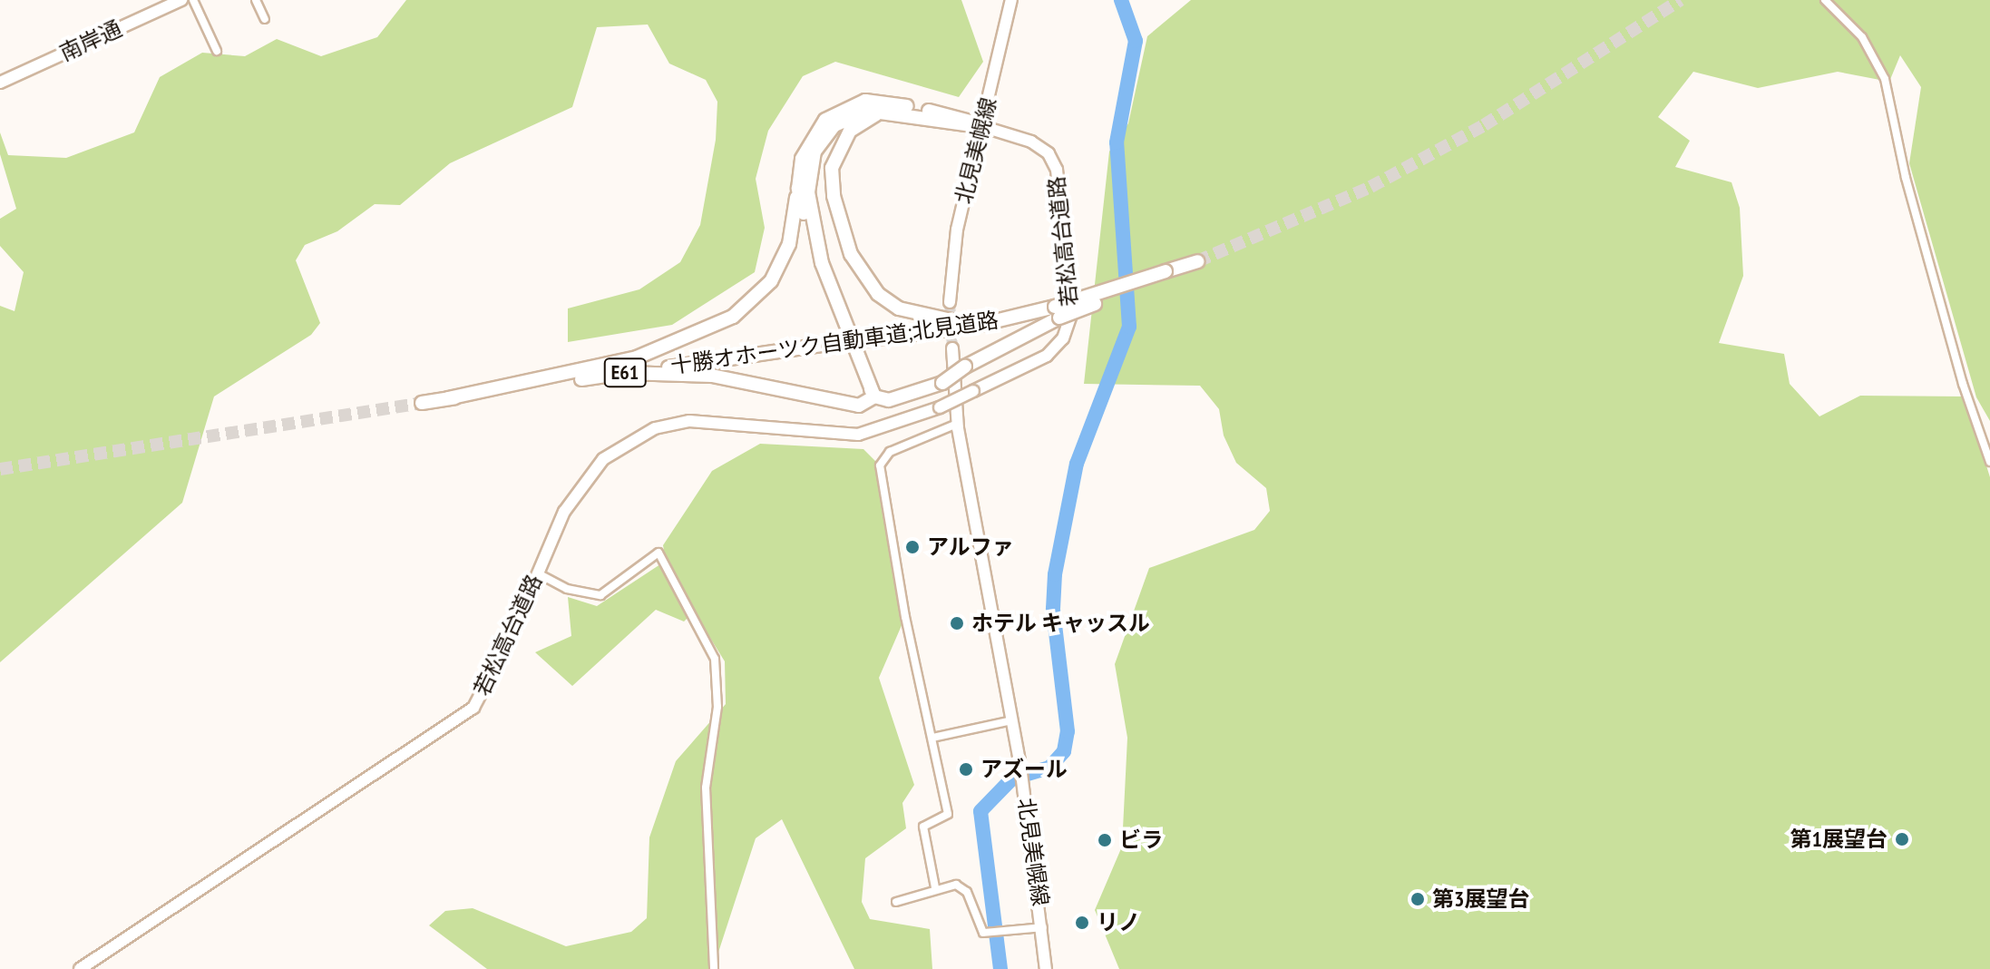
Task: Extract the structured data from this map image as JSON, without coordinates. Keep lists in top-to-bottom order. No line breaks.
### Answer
{"streets":{"highway":["十勝オホーツク自動車道;北見道路","E61"],"street":["南岸通","北見美幌線","若松高台道路"]},"crossings":[["北見美幌線","若松高台道路"]],"places":["アルファ","ホテル キャッスル","アズール","第1展望台","ビラ","第3展望台","リノ"]}
